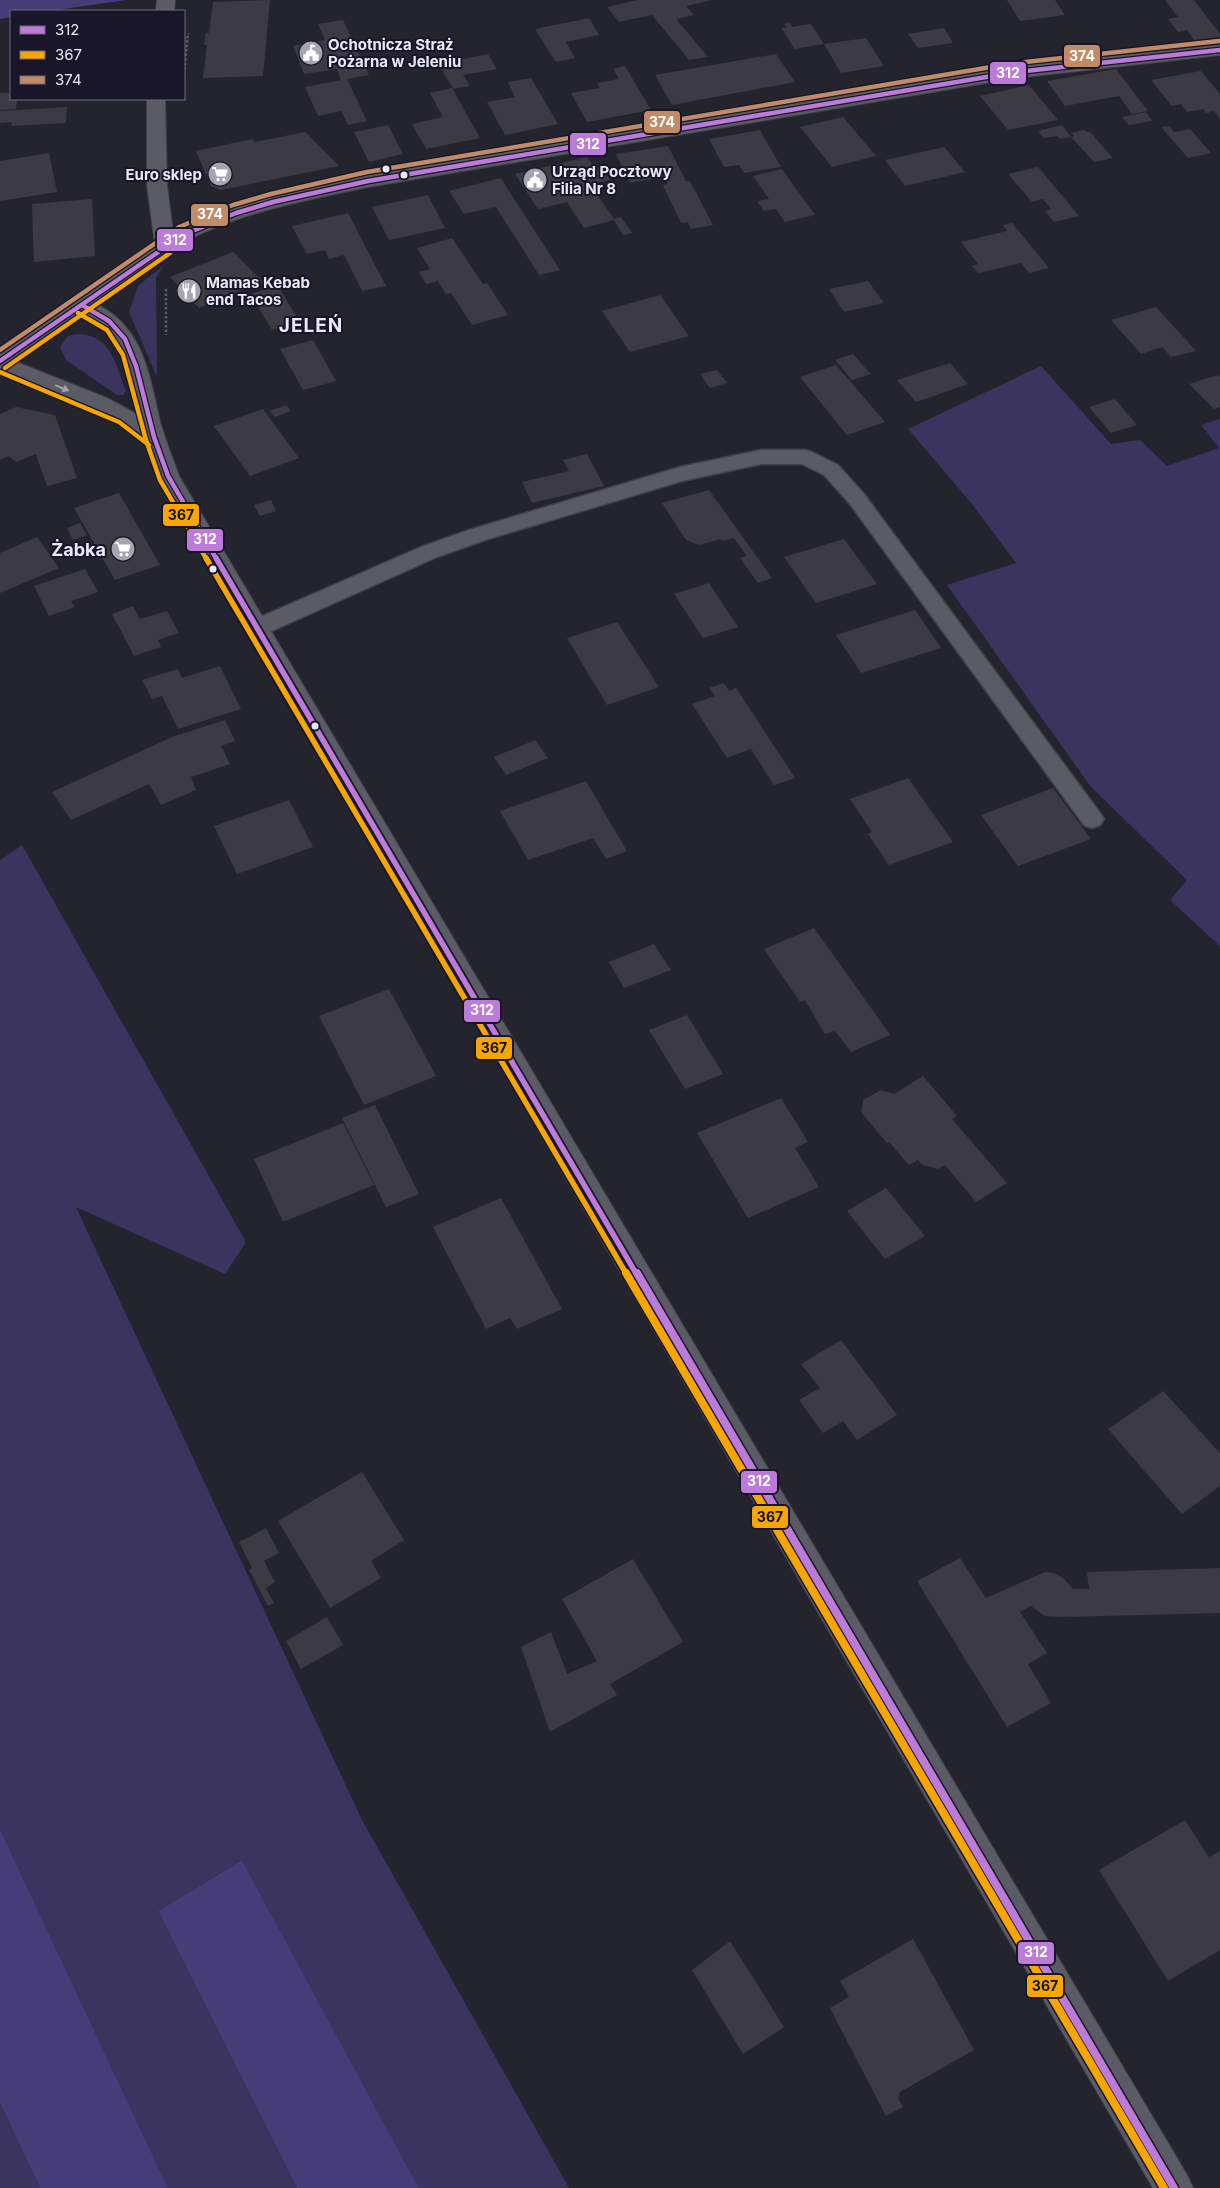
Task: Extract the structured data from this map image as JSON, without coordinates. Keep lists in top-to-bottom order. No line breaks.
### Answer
{"districts":["JELEŃ"],"places":{"public building":["Ochotnicza Straż Pożarna w Jeleniu","Urząd Pocztowy Filia Nr 8"],"supermarket":["Euro sklep","Żabka"],"restaurant":["Mamas Kebab end Tacos"]},"lines":["transit line 374","transit line 312","transit line 367"],"legend":["312","367","374"]}
